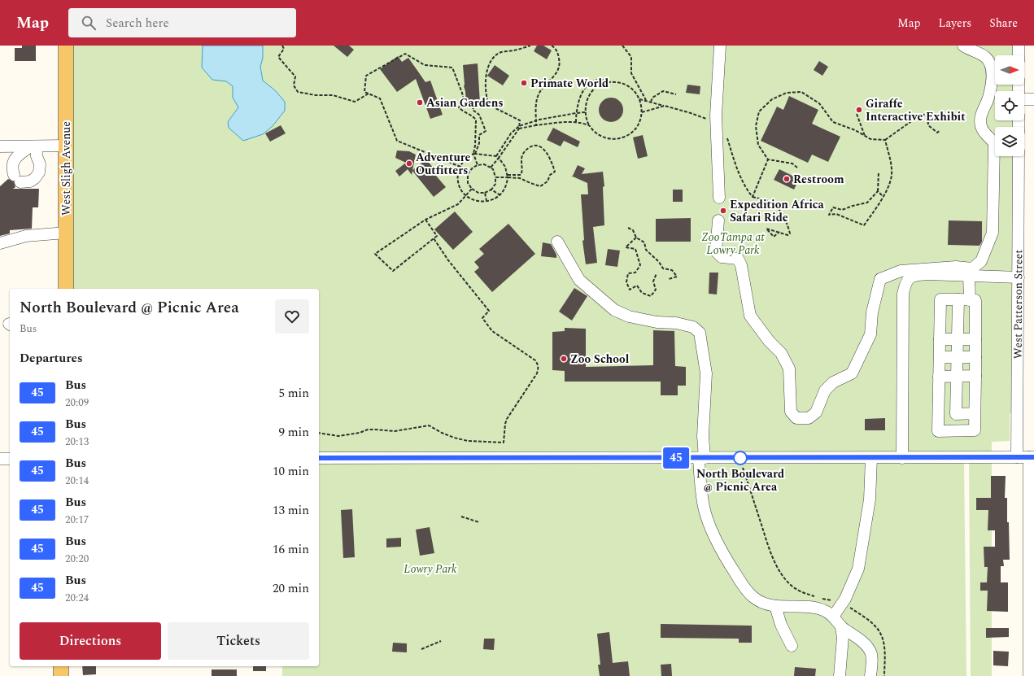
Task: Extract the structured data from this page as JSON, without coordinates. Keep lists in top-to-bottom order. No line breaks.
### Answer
{"streets":{"main road":["West Sligh Avenue"],"street":["West Patterson Street"]},"parks":["ZooTampa at Lowry Park","Lowry Park"],"places":["Primate World","Asian Gardens","Giraffe Interactive Exhibit","Adventure Outfitters","Restroom","Expedition Africa Safari Ride","Zoo School","North Boulevard @ Picnic Area"],"lines":["bus line 45"],"north":"right","page":{"header":"Map","search":"Search here","nav":["Map","Layers","Share"],"on_map":"45","heading":[["North Boulevard @ Picnic Area","Bus"],"Departures"],"list":[{"mark":"45","name":"Bus","note":"20:09","value":"5 min"},{"mark":"45","name":"Bus","note":"20:13","value":"9 min"},{"mark":"45","name":"Bus","note":"20:14","value":"10 min"},{"mark":"45","name":"Bus","note":"20:17","value":"13 min"},{"mark":"45","name":"Bus","note":"20:20","value":"16 min"},{"mark":"45","name":"Bus","note":"20:24","value":"20 min"}],"buttons":["Directions","Tickets"]}}
